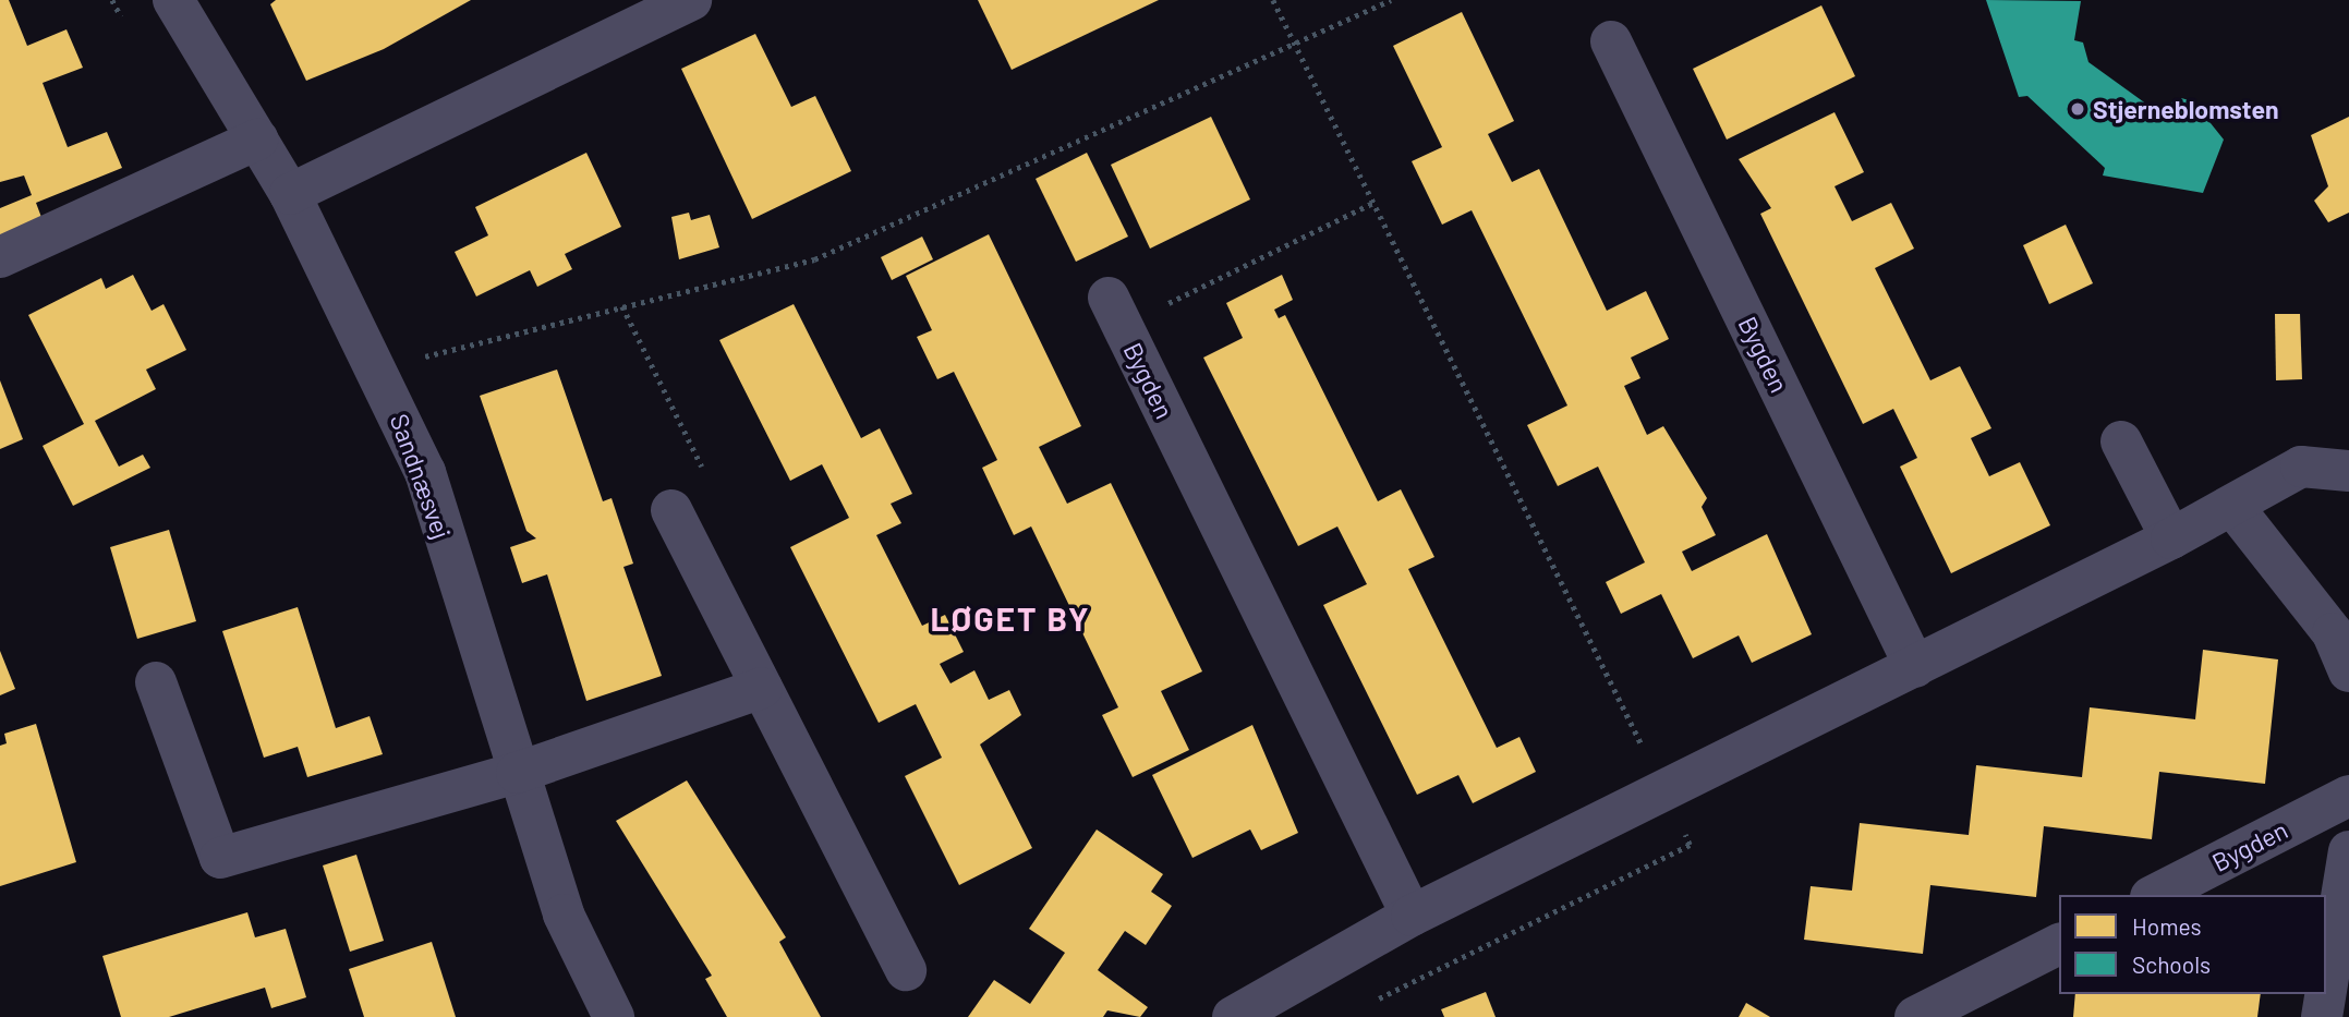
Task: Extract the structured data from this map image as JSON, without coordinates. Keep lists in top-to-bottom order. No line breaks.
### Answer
{"streets":{"street":["Bygden","Sandnæsvej"]},"districts":["LØGET BY"],"places":["Stjerneblomsten"],"legend":["Homes","Schools"]}
